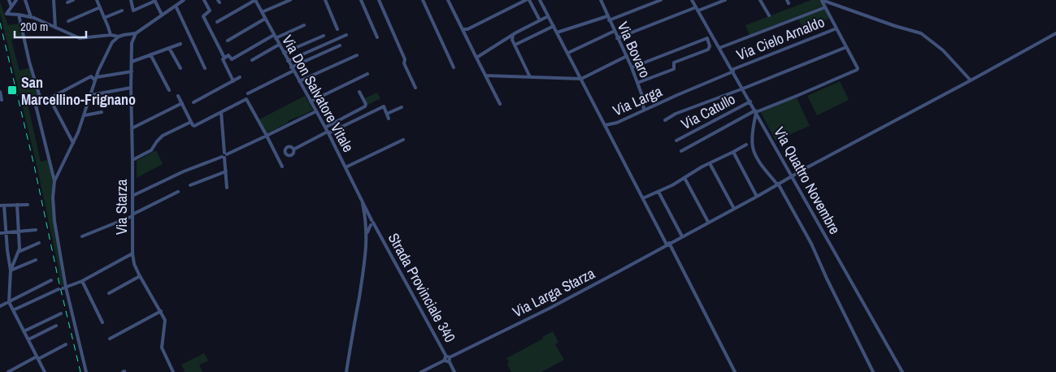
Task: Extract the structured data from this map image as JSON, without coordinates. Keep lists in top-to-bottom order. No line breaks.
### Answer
{"streets":{"street":["Via Cielo Arnaldo","Via Bovaro","Via Don Salvatore Vitale","Via Larga","Via Catullo","Via Quattro Novembre","Via Starza","Strada Provinciale 340","Via Larga Starza"]},"crossings":[["Via Cielo Arnaldo","Via Larga"],["Via Cielo Arnaldo","Via Quattro Novembre"],["Via Bovaro","Via Larga"],["Via Don Salvatore Vitale","Strada Provinciale 340"],["Via Larga","Via Quattro Novembre"],["Via Larga","Via Larga Starza"],["Via Catullo","Via Quattro Novembre"],["Via Quattro Novembre","Via Larga Starza"],["Strada Provinciale 340","Via Larga Starza"]],"places":{"transit":["San Marcellino-Frignano"]},"scale_bar":"200 m"}
